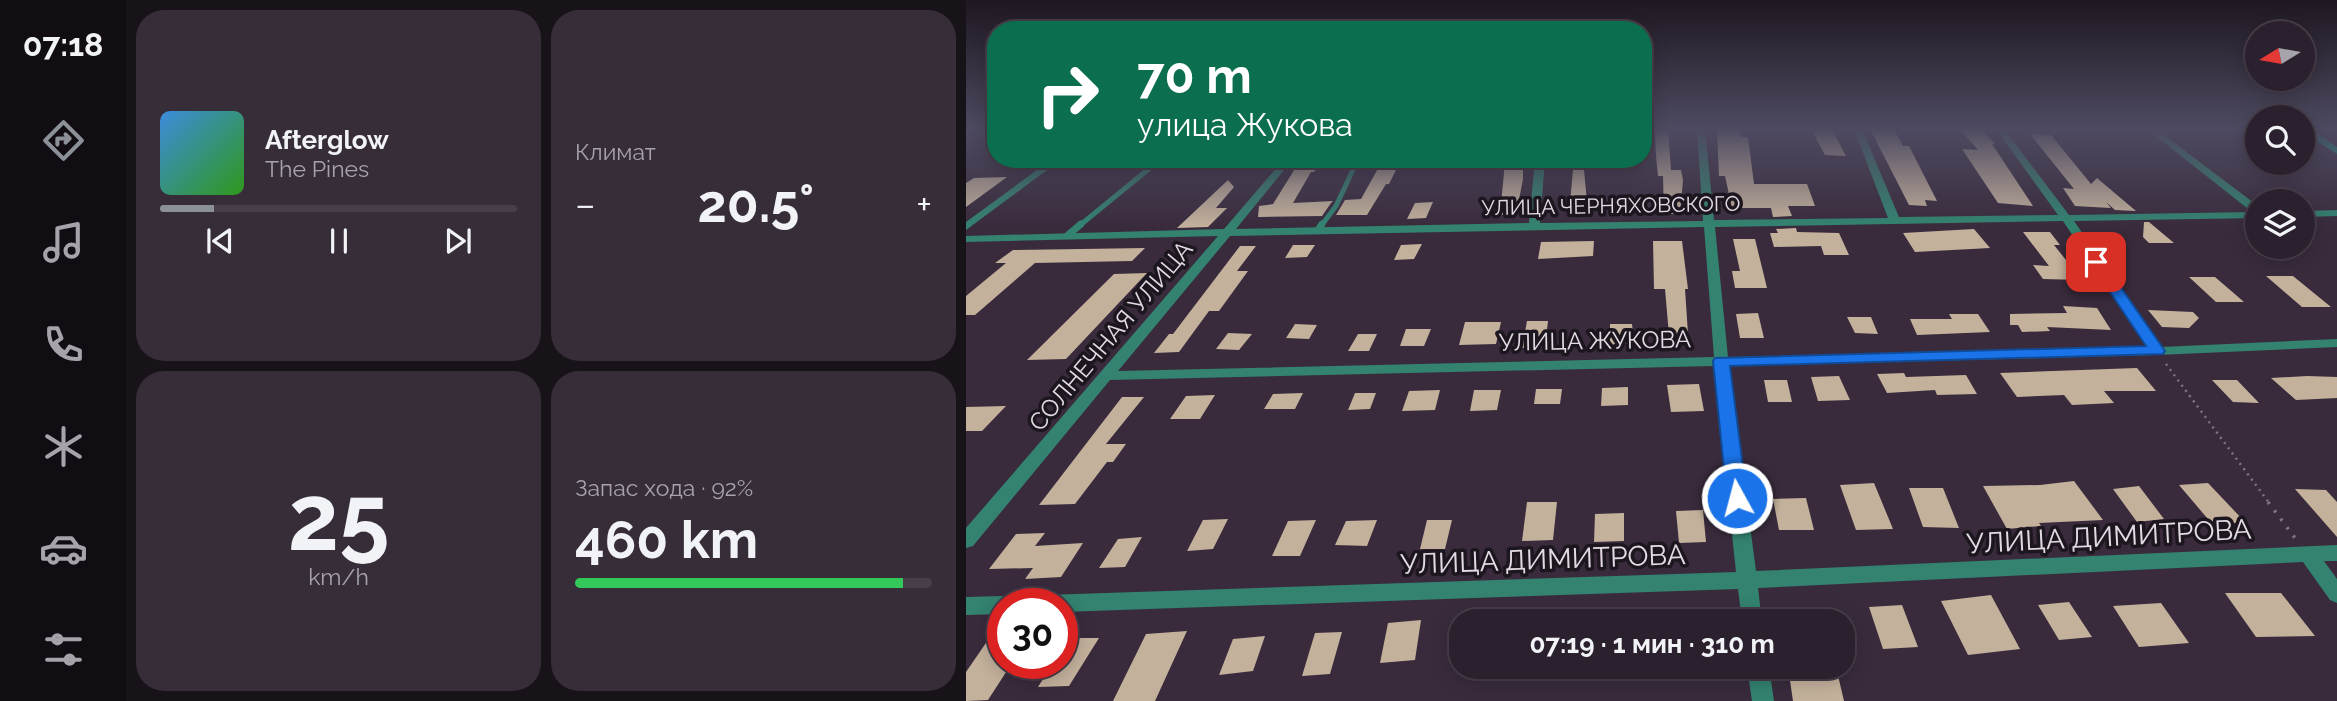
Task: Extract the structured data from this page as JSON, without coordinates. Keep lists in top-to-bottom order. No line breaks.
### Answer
{"streets":{"street":["УЛИЦА ЧЕРНЯХОВСКОГО","СОЛНЕЧНАЯ УЛИЦА","УЛИЦА ЖУКОВА","УЛИЦА ДИМИТРОВА"]},"crossings":[["УЛИЦА ЧЕРНЯХОВСКОГО","СОЛНЕЧНАЯ УЛИЦА"],["СОЛНЕЧНАЯ УЛИЦА","УЛИЦА ЖУКОВА"]],"north":"left","page":{"tabs":"07:18","tile":["Климат",["25","km/h"],["Запас хода · 92%","460 km"]],"turn":["70 m","улица Жукова"],"song":["Afterglow","The Pines"],"heat":["−","20.5°","+"],"limit":"30","trip":"07:19 · 1 мин · 310 m"}}
